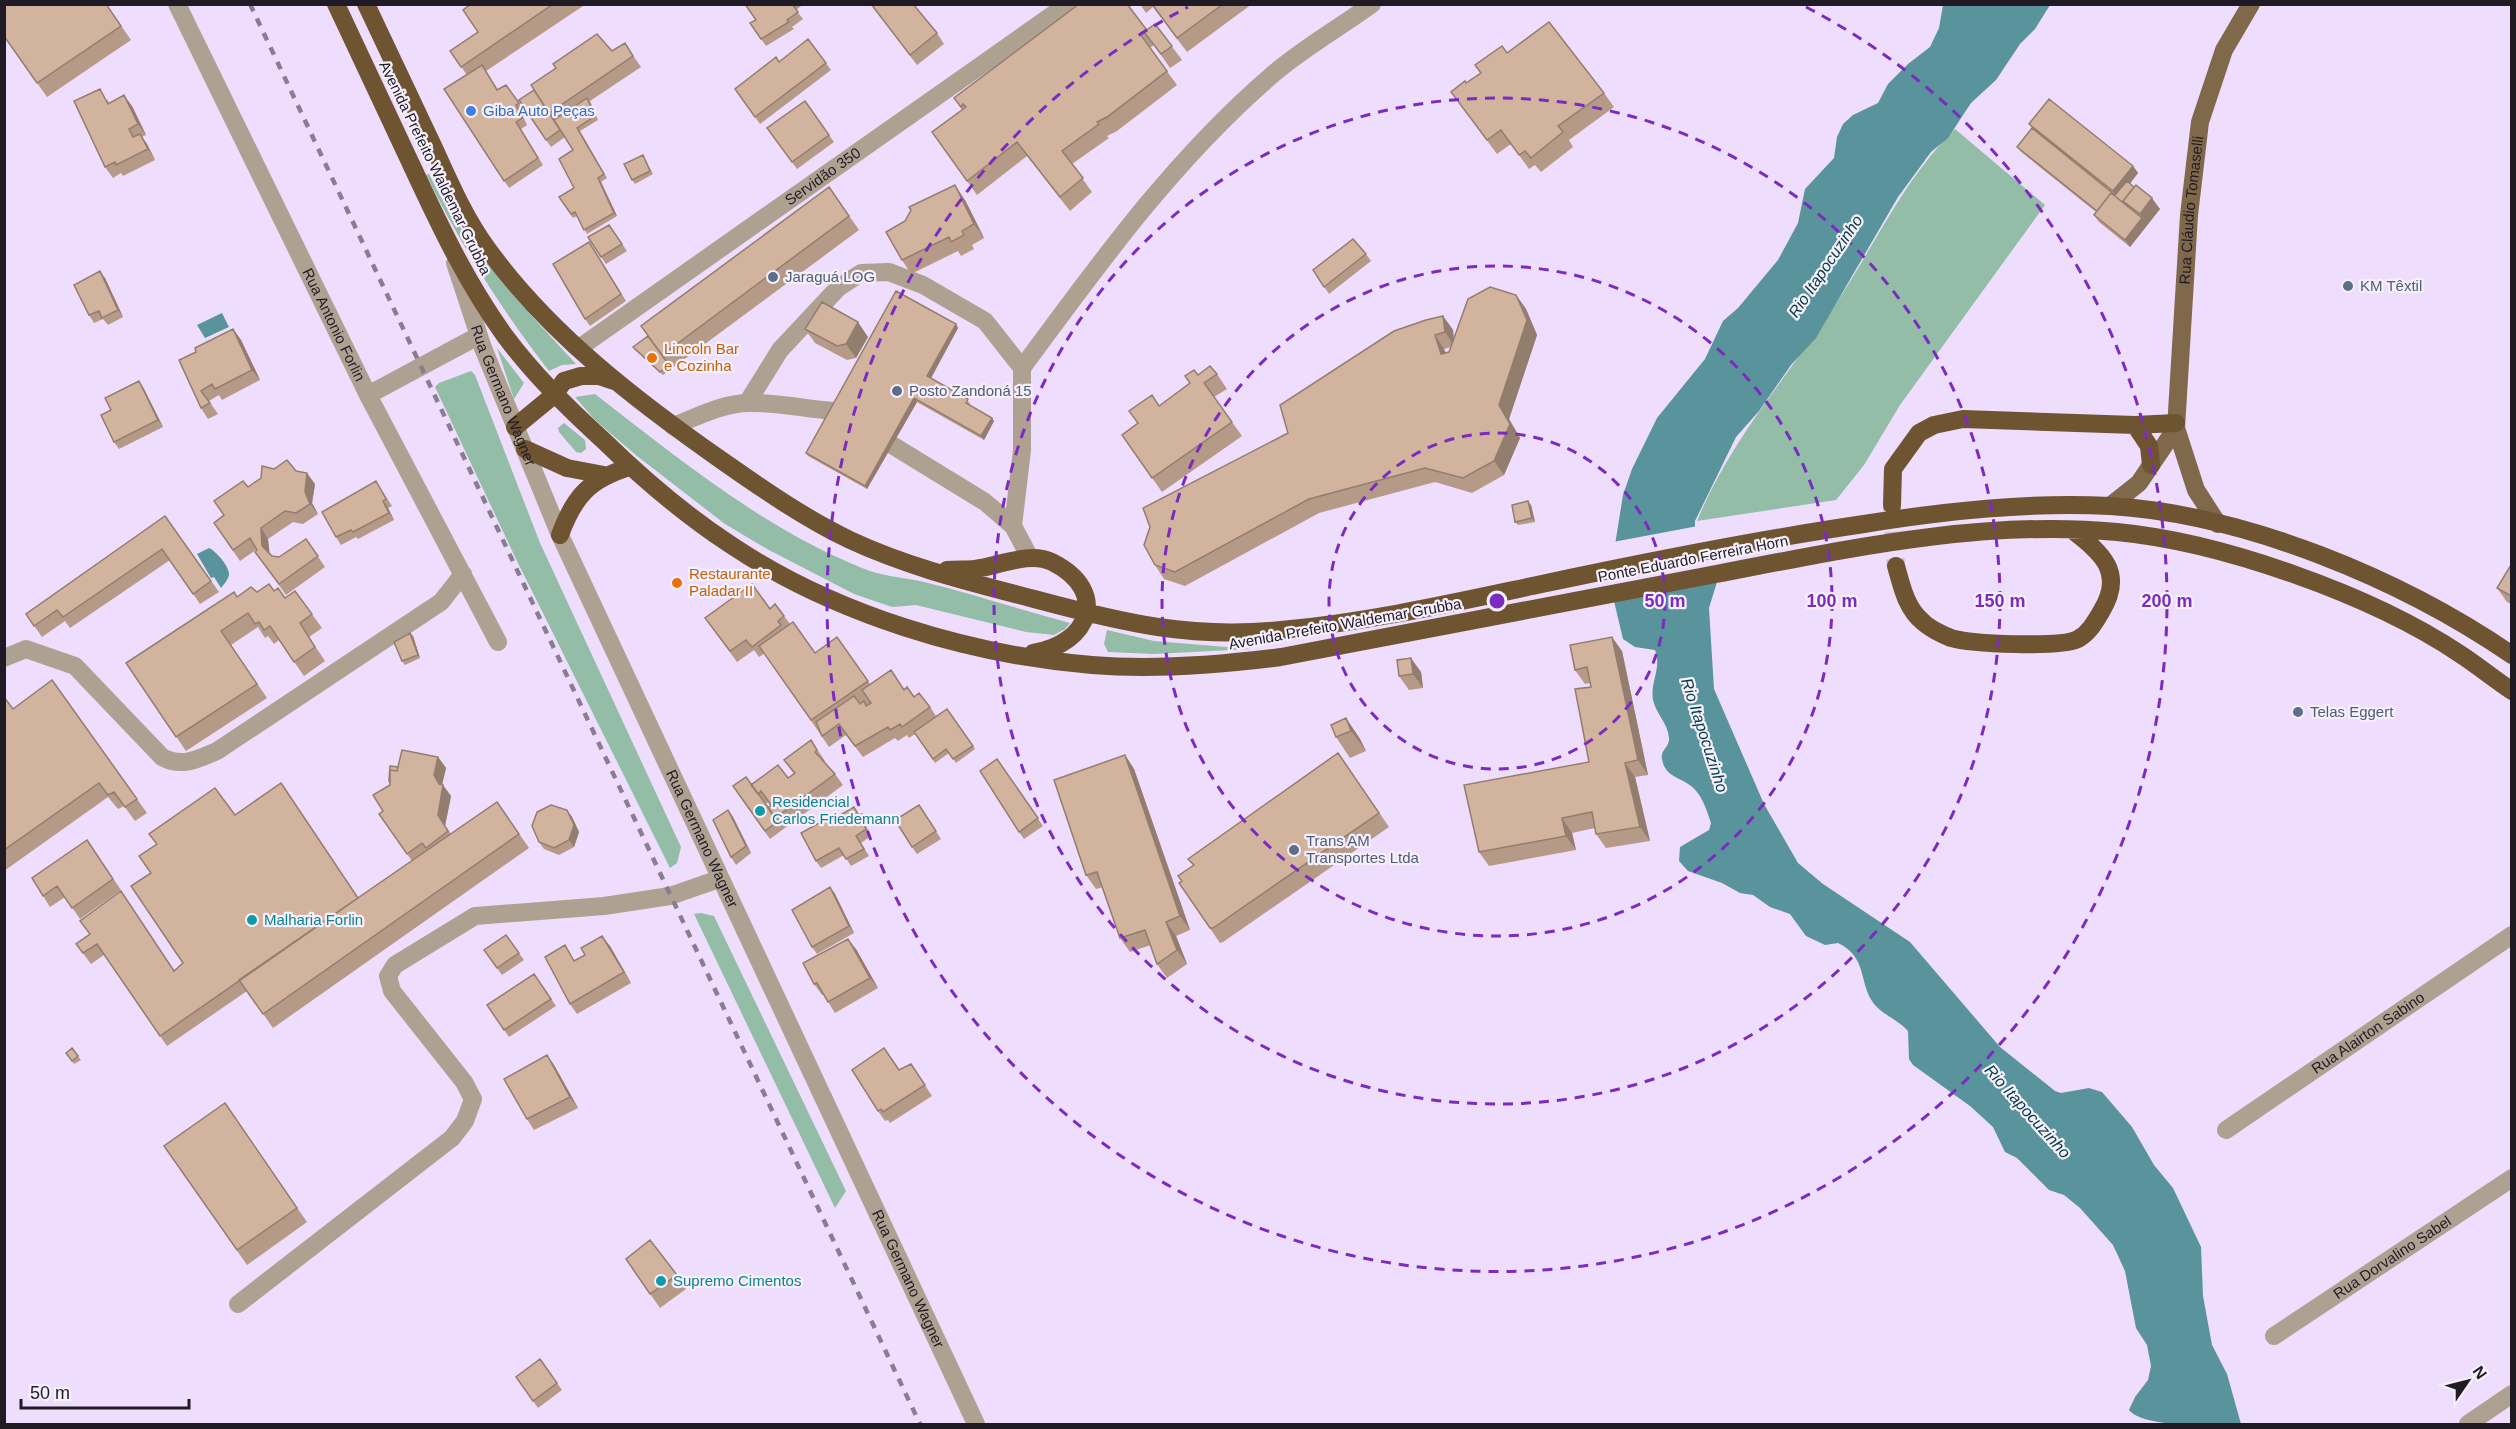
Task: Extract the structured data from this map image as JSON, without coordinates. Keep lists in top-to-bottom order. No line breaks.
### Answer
{"streets":{"highway":["Avenida Prefeito Waldemar Grubba","Ponte Eduardo Ferreira Horn"],"main road":["Rua Cláudio Tomaselli"],"street":["Servidão 350","Rua Antonio Forlin","Rua Germano Wagner","Rua Alairton Sabino","Rua Dorvalino Sabel"]},"crossings":[["Avenida Prefeito Waldemar Grubba","Servidão 350"],["Avenida Prefeito Waldemar Grubba","Rua Germano Wagner"],["Avenida Prefeito Waldemar Grubba","Ponte Eduardo Ferreira Horn"],["Rua Cláudio Tomaselli","Ponte Eduardo Ferreira Horn"]],"water":["Rio Itapocuzinho"],"places":["Giba Auto Peças","Jaraguá LOG","KM Têxtil","Lincoln Bar e Cozinha","Posto Zandoná 15","Restaurante Paladar II","Telas Eggert","Residencial Carlos Friedemann","Trans AM Transportes Ltda","Malharia Forlin","Supremo Cimentos"],"scale_bar":"50 m","north":"top right","rings":["50 m","100 m","150 m","200 m"]}
